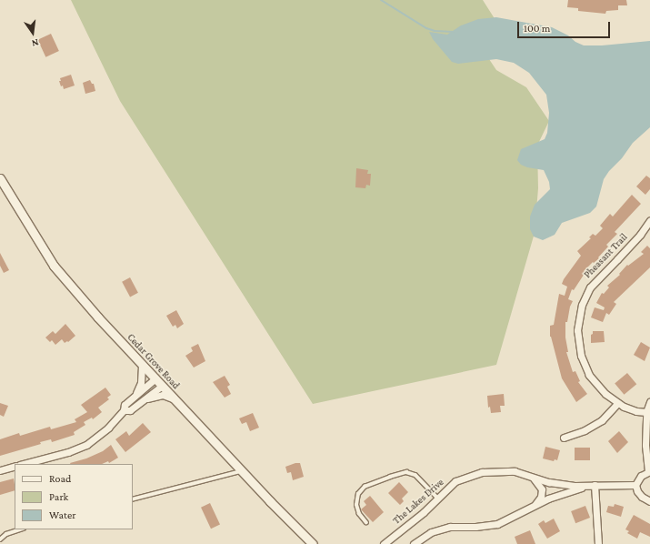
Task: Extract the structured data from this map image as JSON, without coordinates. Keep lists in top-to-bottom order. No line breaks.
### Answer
{"streets":{"main road":["Cedar Grove Road"],"street":["Pheasant Trail","The Lakes Drive"]},"legend":["Road","Park","Water"],"scale_bar":"100 m","north":"bottom"}
